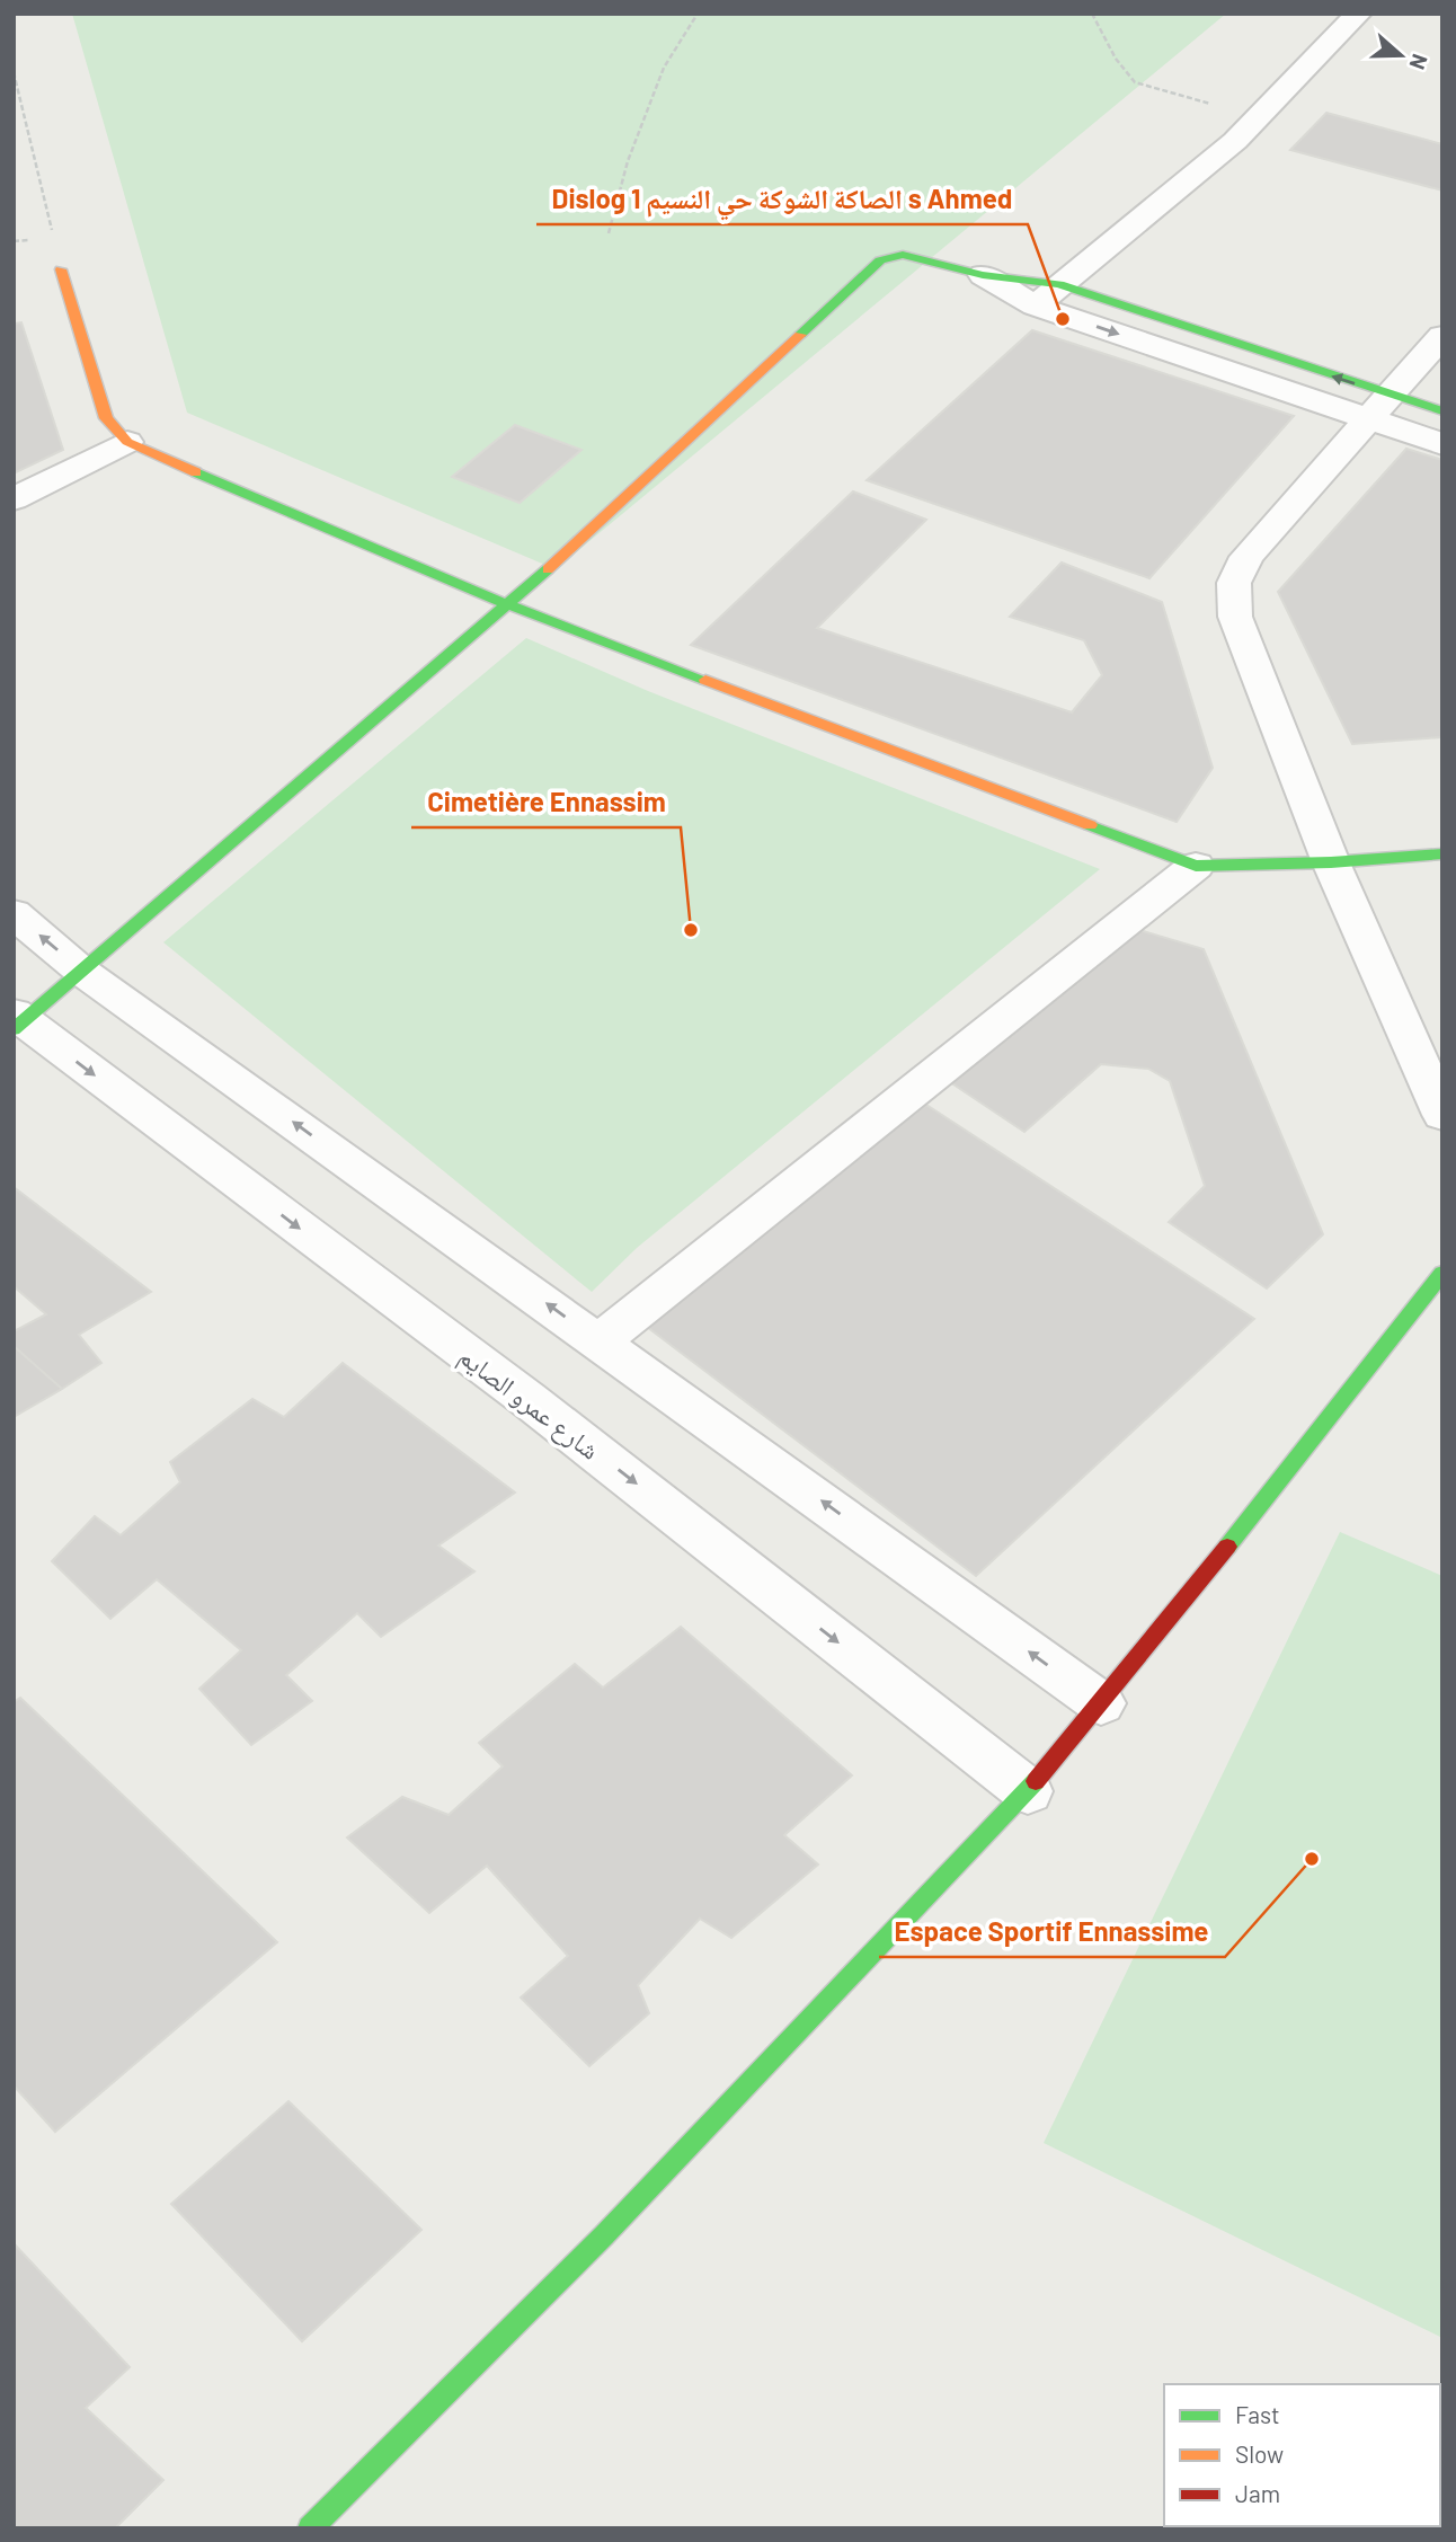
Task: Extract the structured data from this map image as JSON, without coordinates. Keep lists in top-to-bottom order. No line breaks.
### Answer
{"streets":{"street":["شارع عمرو الصايم"]},"places":["Dislog الصاكة الشوكة حي النسيم 1 s Ahmed","Cimetière Ennassim","Espace Sportif Ennassime"],"legend":["Fast","Slow","Jam"],"north":"right"}
